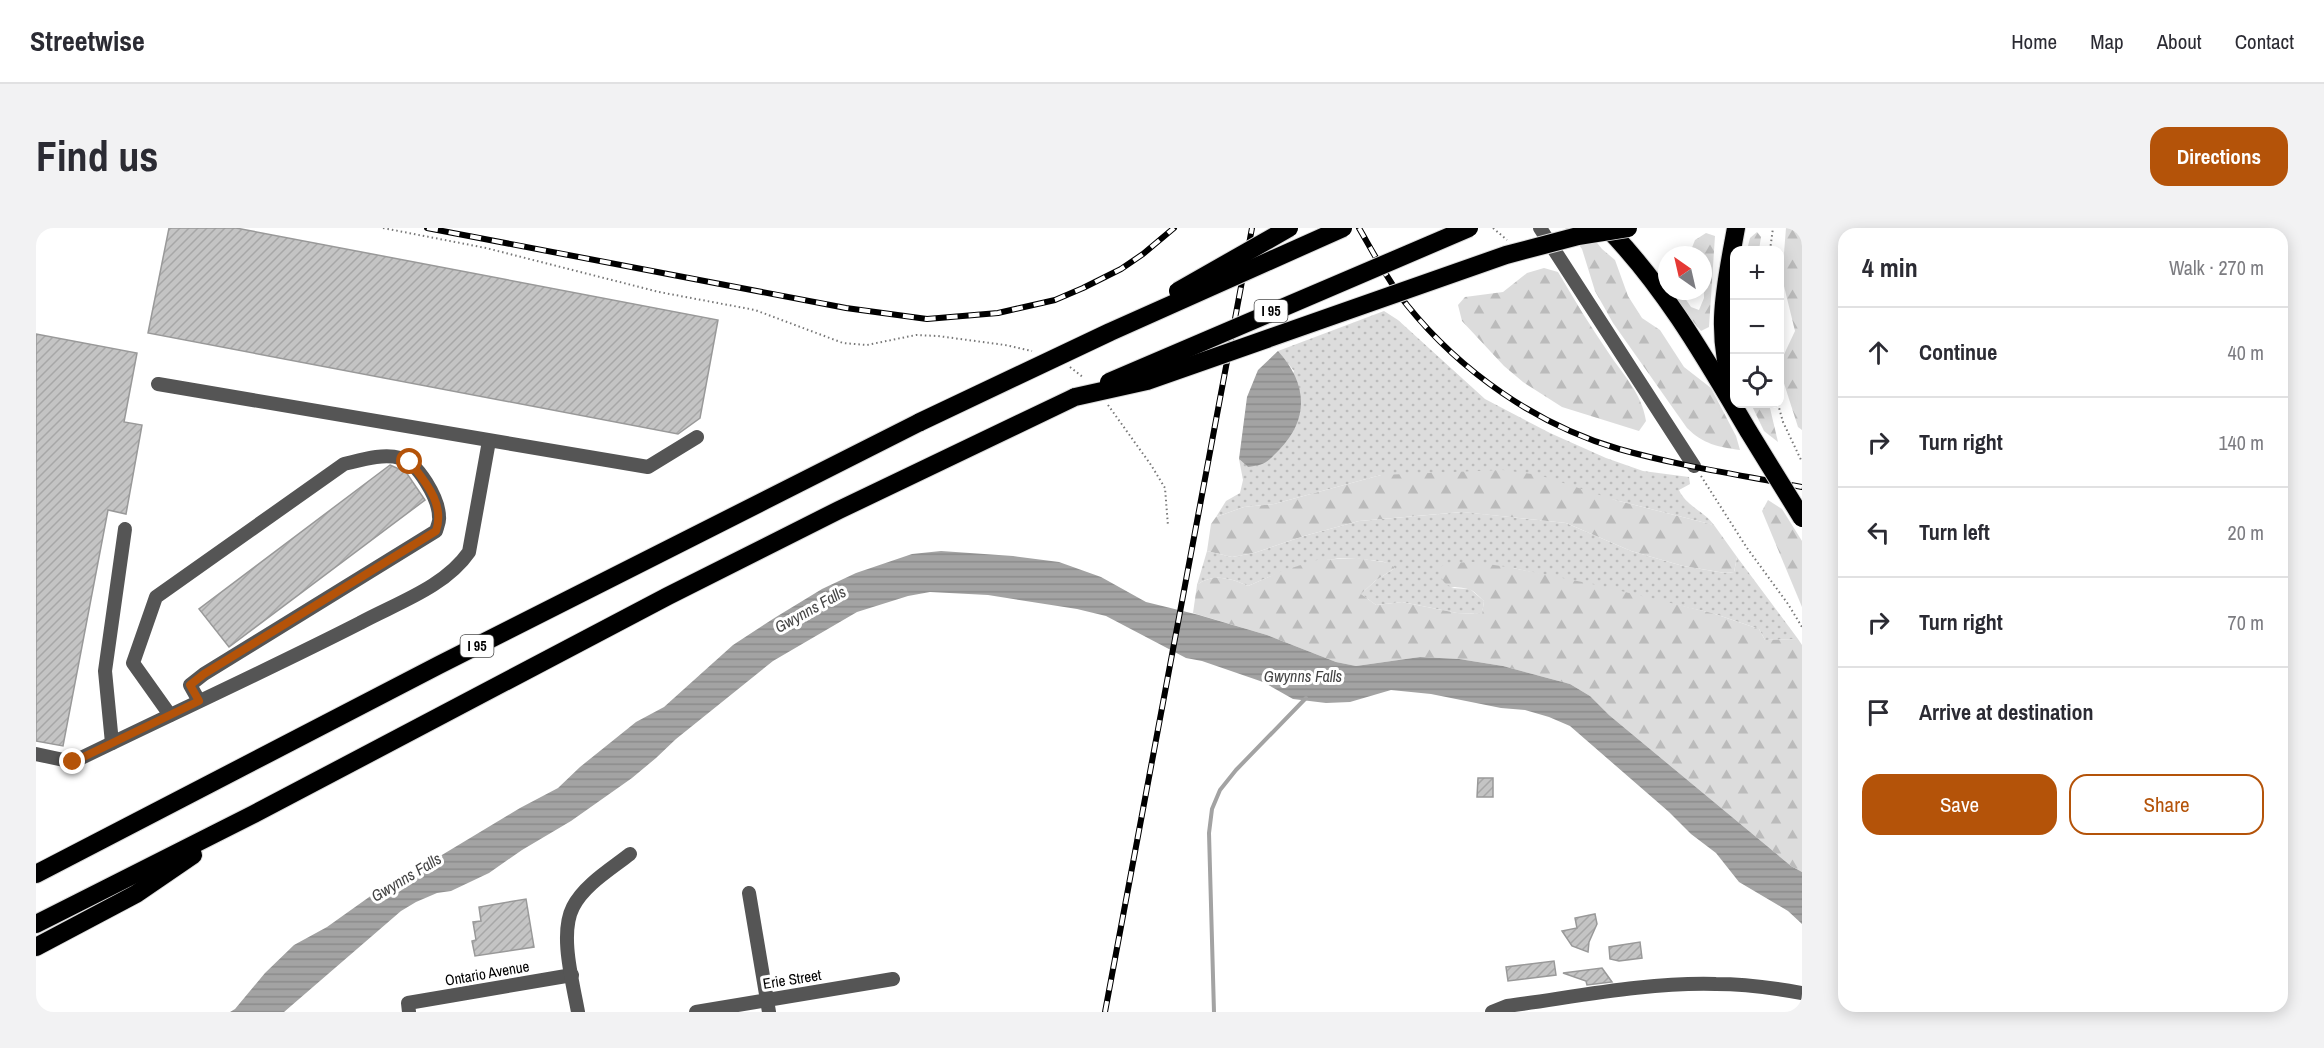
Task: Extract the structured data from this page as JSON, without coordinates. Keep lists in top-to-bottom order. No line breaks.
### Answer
{"streets":{"highway":["I 95"],"street":["Ontario Avenue","Erie Street"]},"water":["Gwynns Falls"],"north":"top left","page":{"header":"Streetwise","nav":["Home","Map","About","Contact"],"buttons":["Directions",["Save","Share"]],"title":"Find us","heading":["4 min","Walk · 270 m"],"map_buttons":["+","−"],"list":[["Continue","40 m"],["Turn right","140 m"],["Turn left","20 m"],["Turn right","70 m"],"Arrive at destination"]}}
